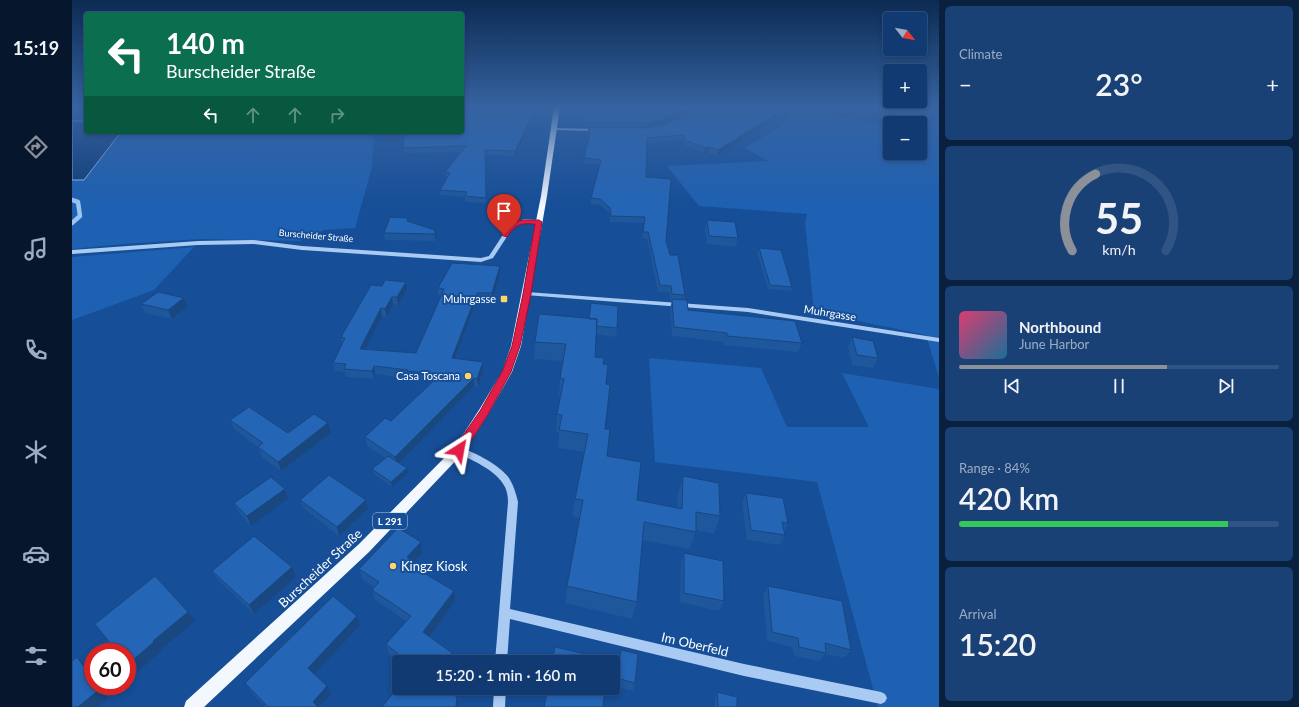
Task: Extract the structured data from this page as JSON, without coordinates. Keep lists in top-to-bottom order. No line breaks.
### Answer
{"streets":{"main road":["Burscheider Straße","L 291"],"street":["Muhrgasse","Im Oberfeld"]},"crossings":[["Burscheider Straße","Muhrgasse"]],"places":{"transit":["Muhrgasse"],"other":["Casa Toscana","Kingz Kiosk"]},"north":"bottom right","page":{"tabs":"15:19","tile":["Climate",["Range · 84%","420 km"],["Arrival","15:20"]],"map_buttons":["+","−"],"turn":["140 m","Burscheider Straße"],"heat":["−","23°","+"],"song":["Northbound","June Harbor"],"limit":"60","trip":"15:20 · 1 min · 160 m","gauge":["55","km/h"]}}
